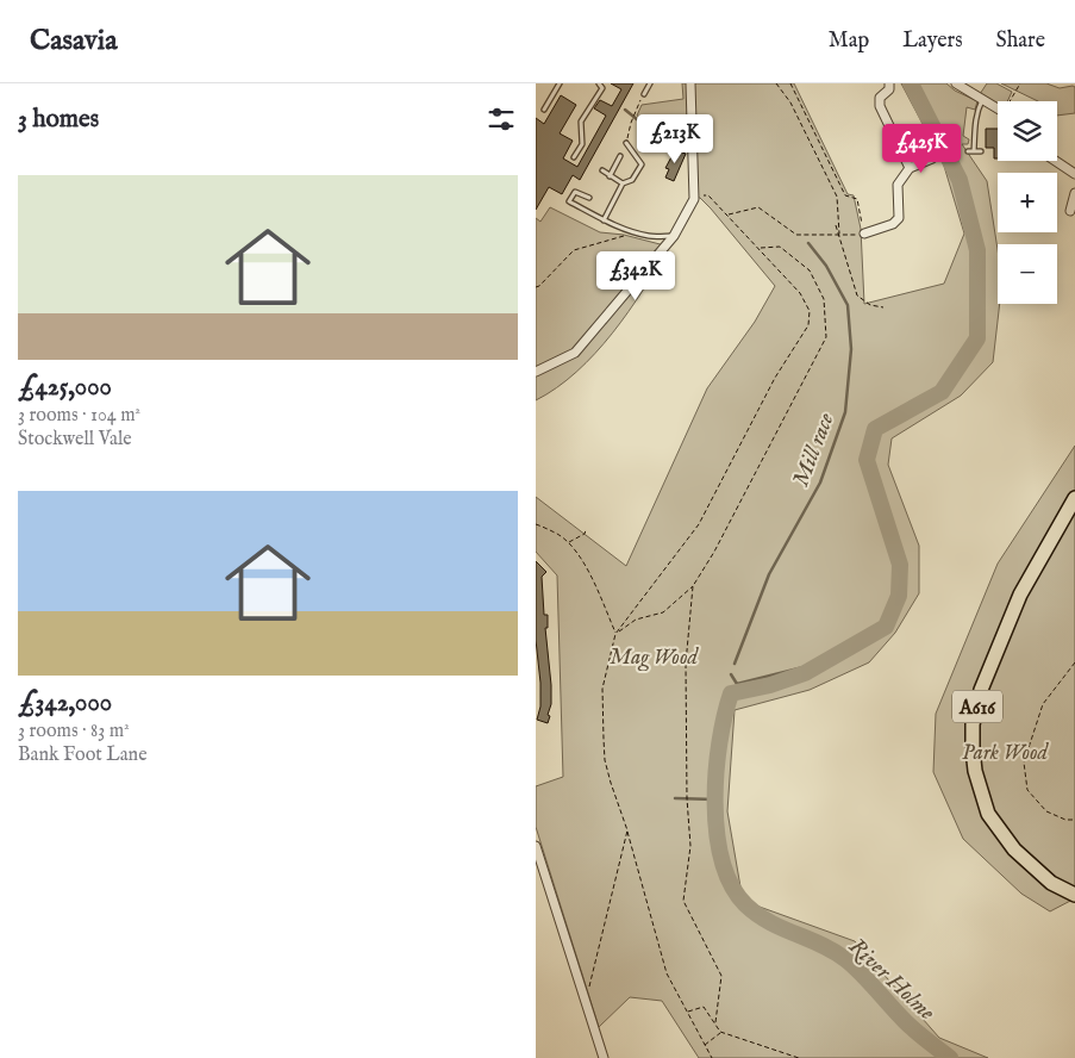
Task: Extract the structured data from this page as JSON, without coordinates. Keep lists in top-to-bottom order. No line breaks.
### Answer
{"streets":{"main road":["A616"]},"water":["Mill race","River Holme"],"parks":["Mag Wood","Park Wood"],"page":{"header":"Casavia","nav":["Map","Layers","Share"],"heading":"3 homes","map_buttons":["+","−"],"price":["£213K","£425K","£342K"],"list":[{"name":"£425,000","note":"3 rooms · 104 m² · Stockwell Vale"},{"name":"£342,000","note":"3 rooms · 83 m² · Bank Foot Lane"}]}}
